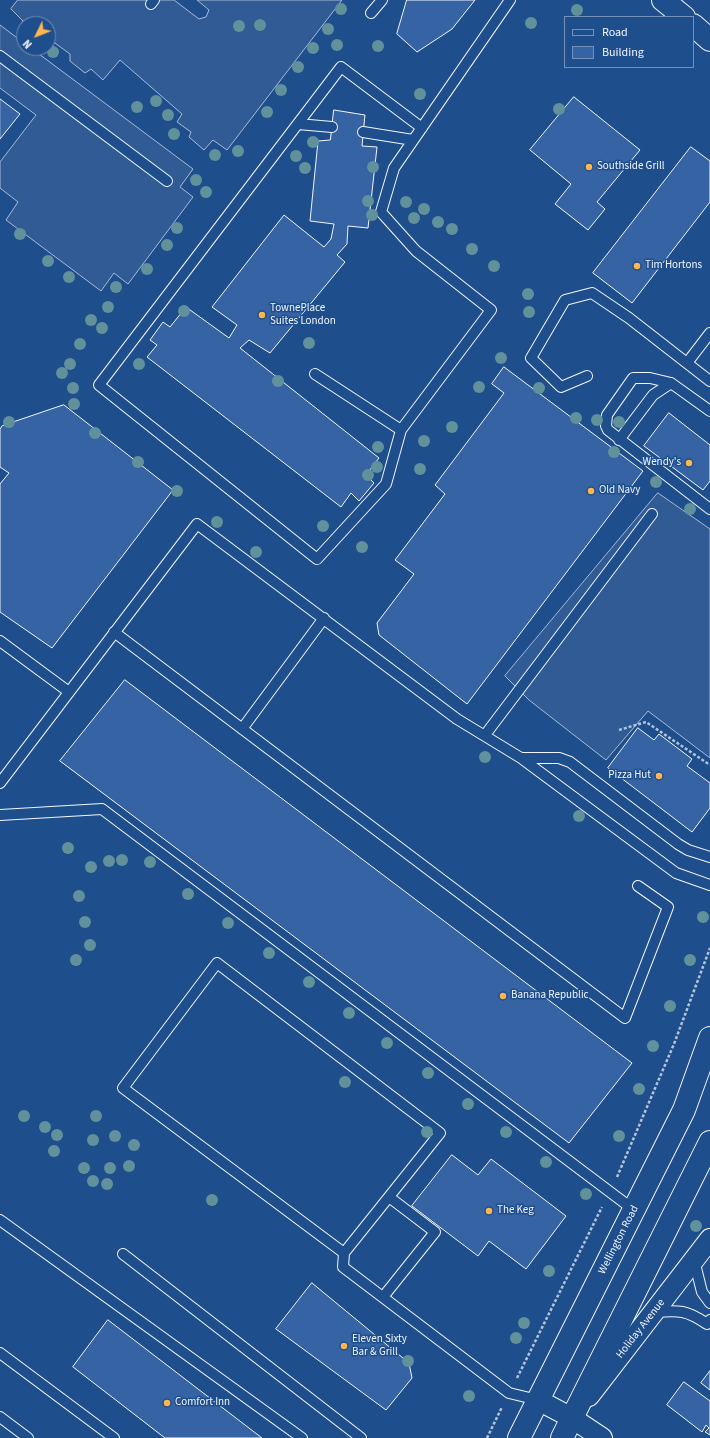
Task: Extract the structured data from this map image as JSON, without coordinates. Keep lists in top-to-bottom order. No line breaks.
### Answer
{"streets":{"main road":["Wellington Road"],"street":["Holiday Avenue"]},"places":["Southside Grill","Tim Hortons","TownePlace Suites London","Wendy's","Old Navy","Pizza Hut","Banana Republic","The Keg","Eleven Sixty Bar & Grill","Comfort Inn"],"legend":["Road","Building"],"north":"bottom left"}
